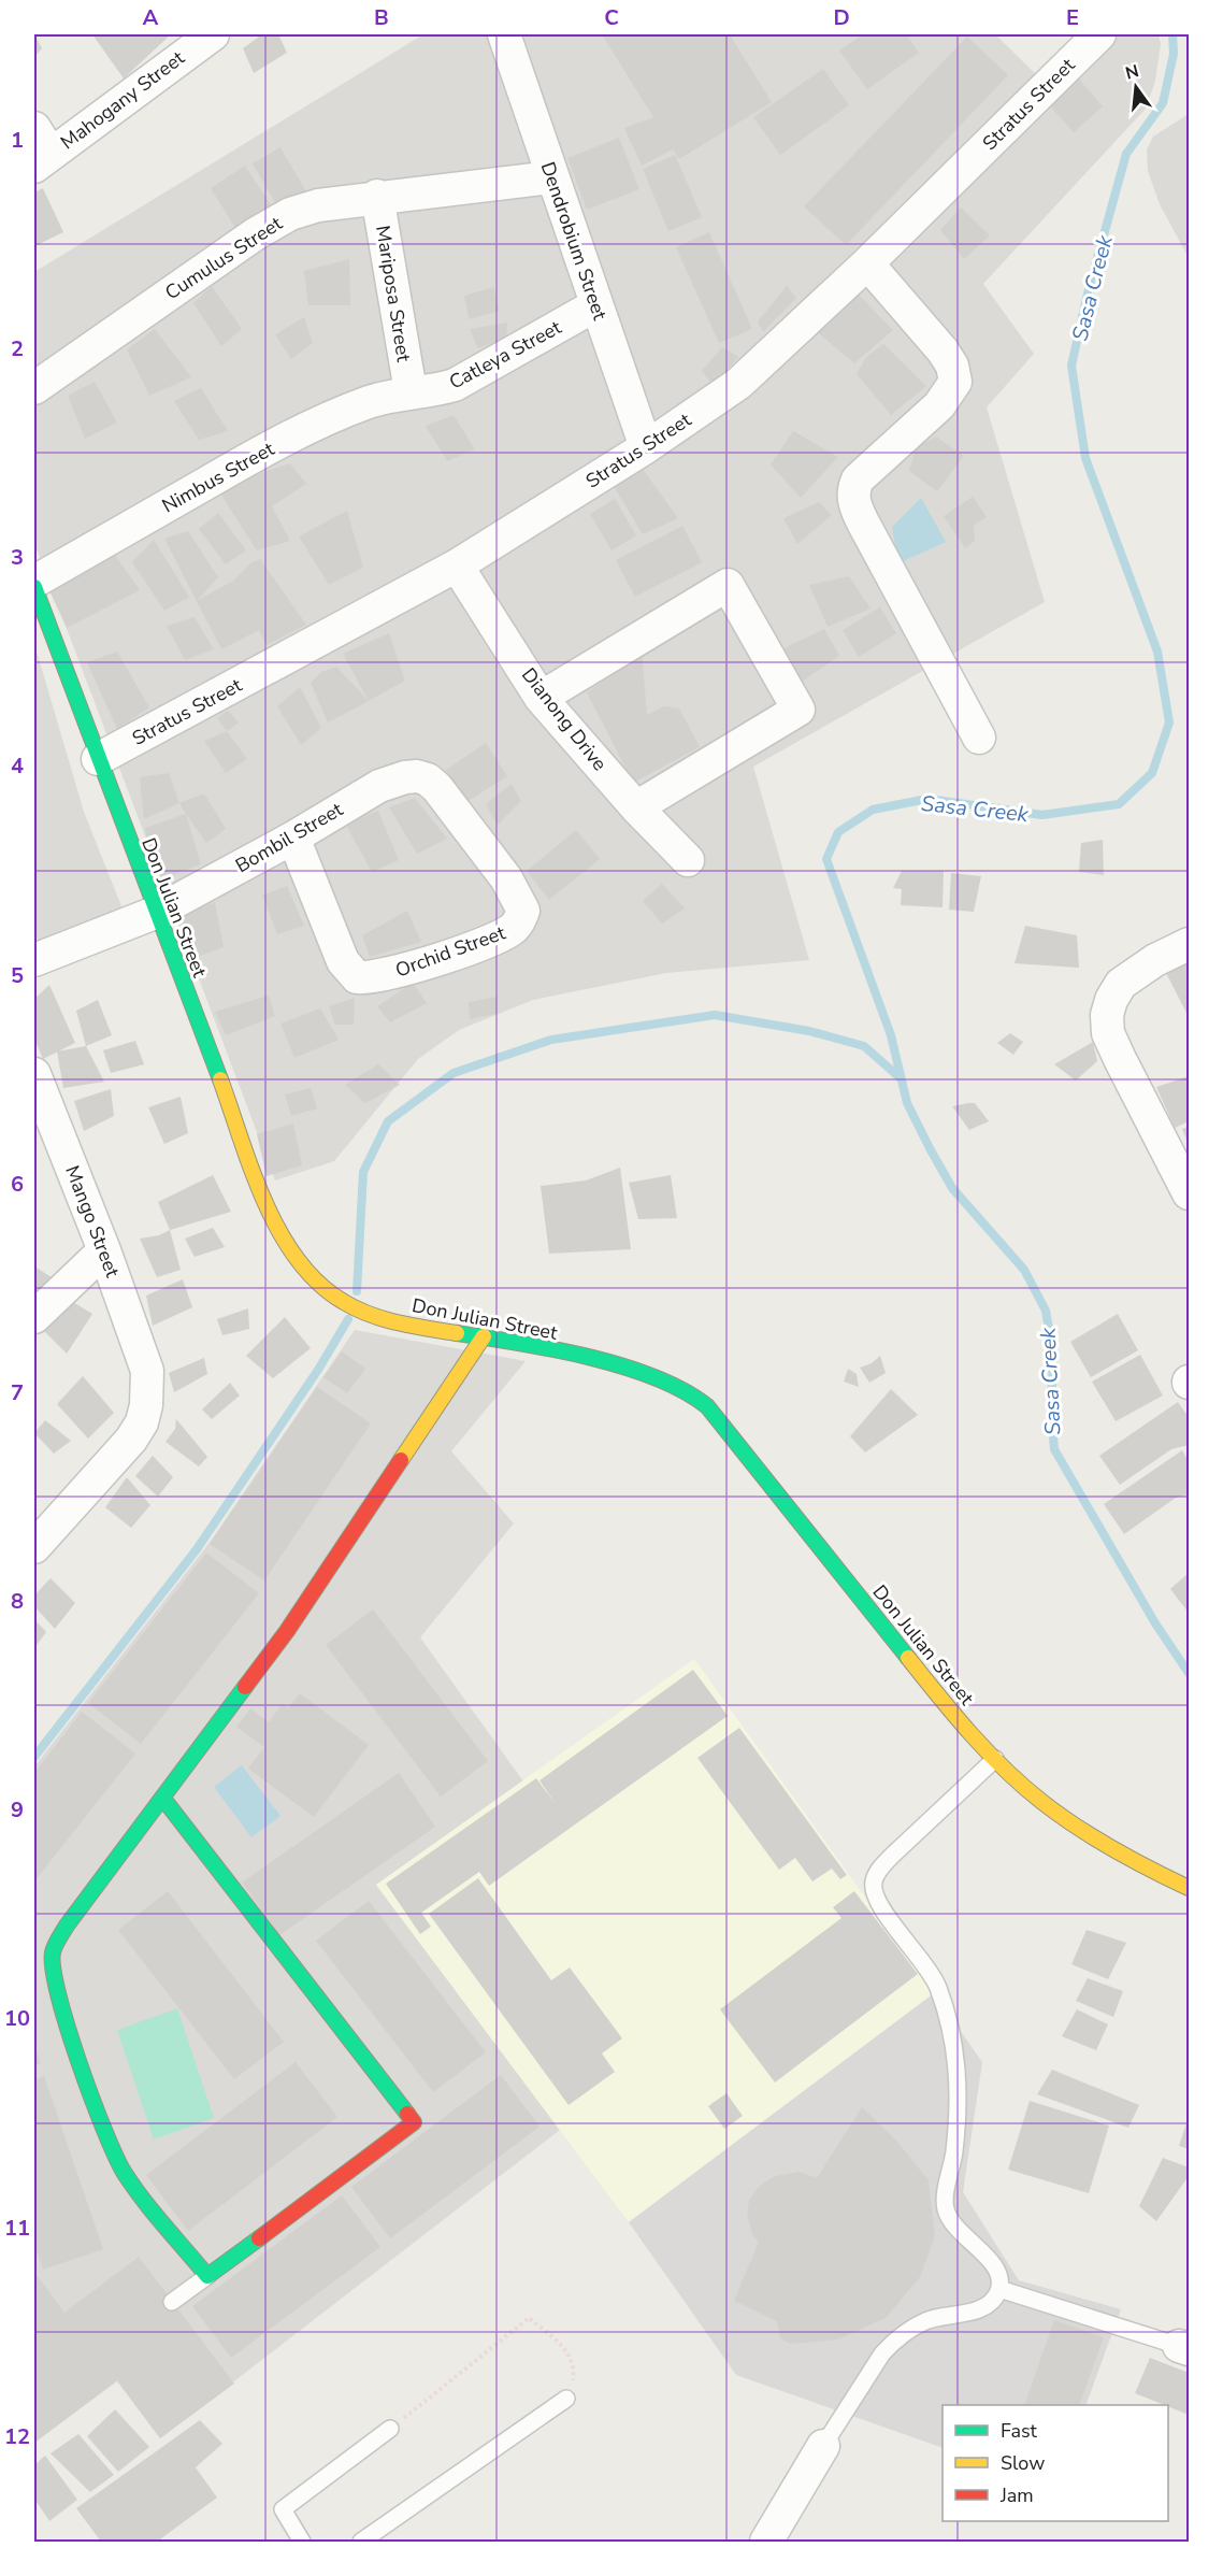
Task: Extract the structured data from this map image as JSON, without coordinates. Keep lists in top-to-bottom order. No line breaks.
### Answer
{"streets":{"street":["Mahogany Street","Stratus Street","Dendrobium Street","Cumulus Street","Mariposa Street","Catleya Street","Nimbus Street","Dianong Drive","Bombil Street","Don Julian Street","Orchid Street","Mango Street"]},"crossings":[["Stratus Street","Dendrobium Street"],["Stratus Street","Dianong Drive"],["Stratus Street","Don Julian Street"],["Dendrobium Street","Cumulus Street"],["Dendrobium Street","Catleya Street"],["Cumulus Street","Mariposa Street"],["Mariposa Street","Catleya Street"],["Mariposa Street","Nimbus Street"],["Catleya Street","Nimbus Street"],["Bombil Street","Don Julian Street"],["Bombil Street","Orchid Street"]],"water":["Sasa Creek"],"legend":["Fast","Slow","Jam"],"north":"top","grid":{"columns":["A","B","C","D","E"],"rows":["1","2","3","4","5","6","7","8","9","10","11","12"]}}
